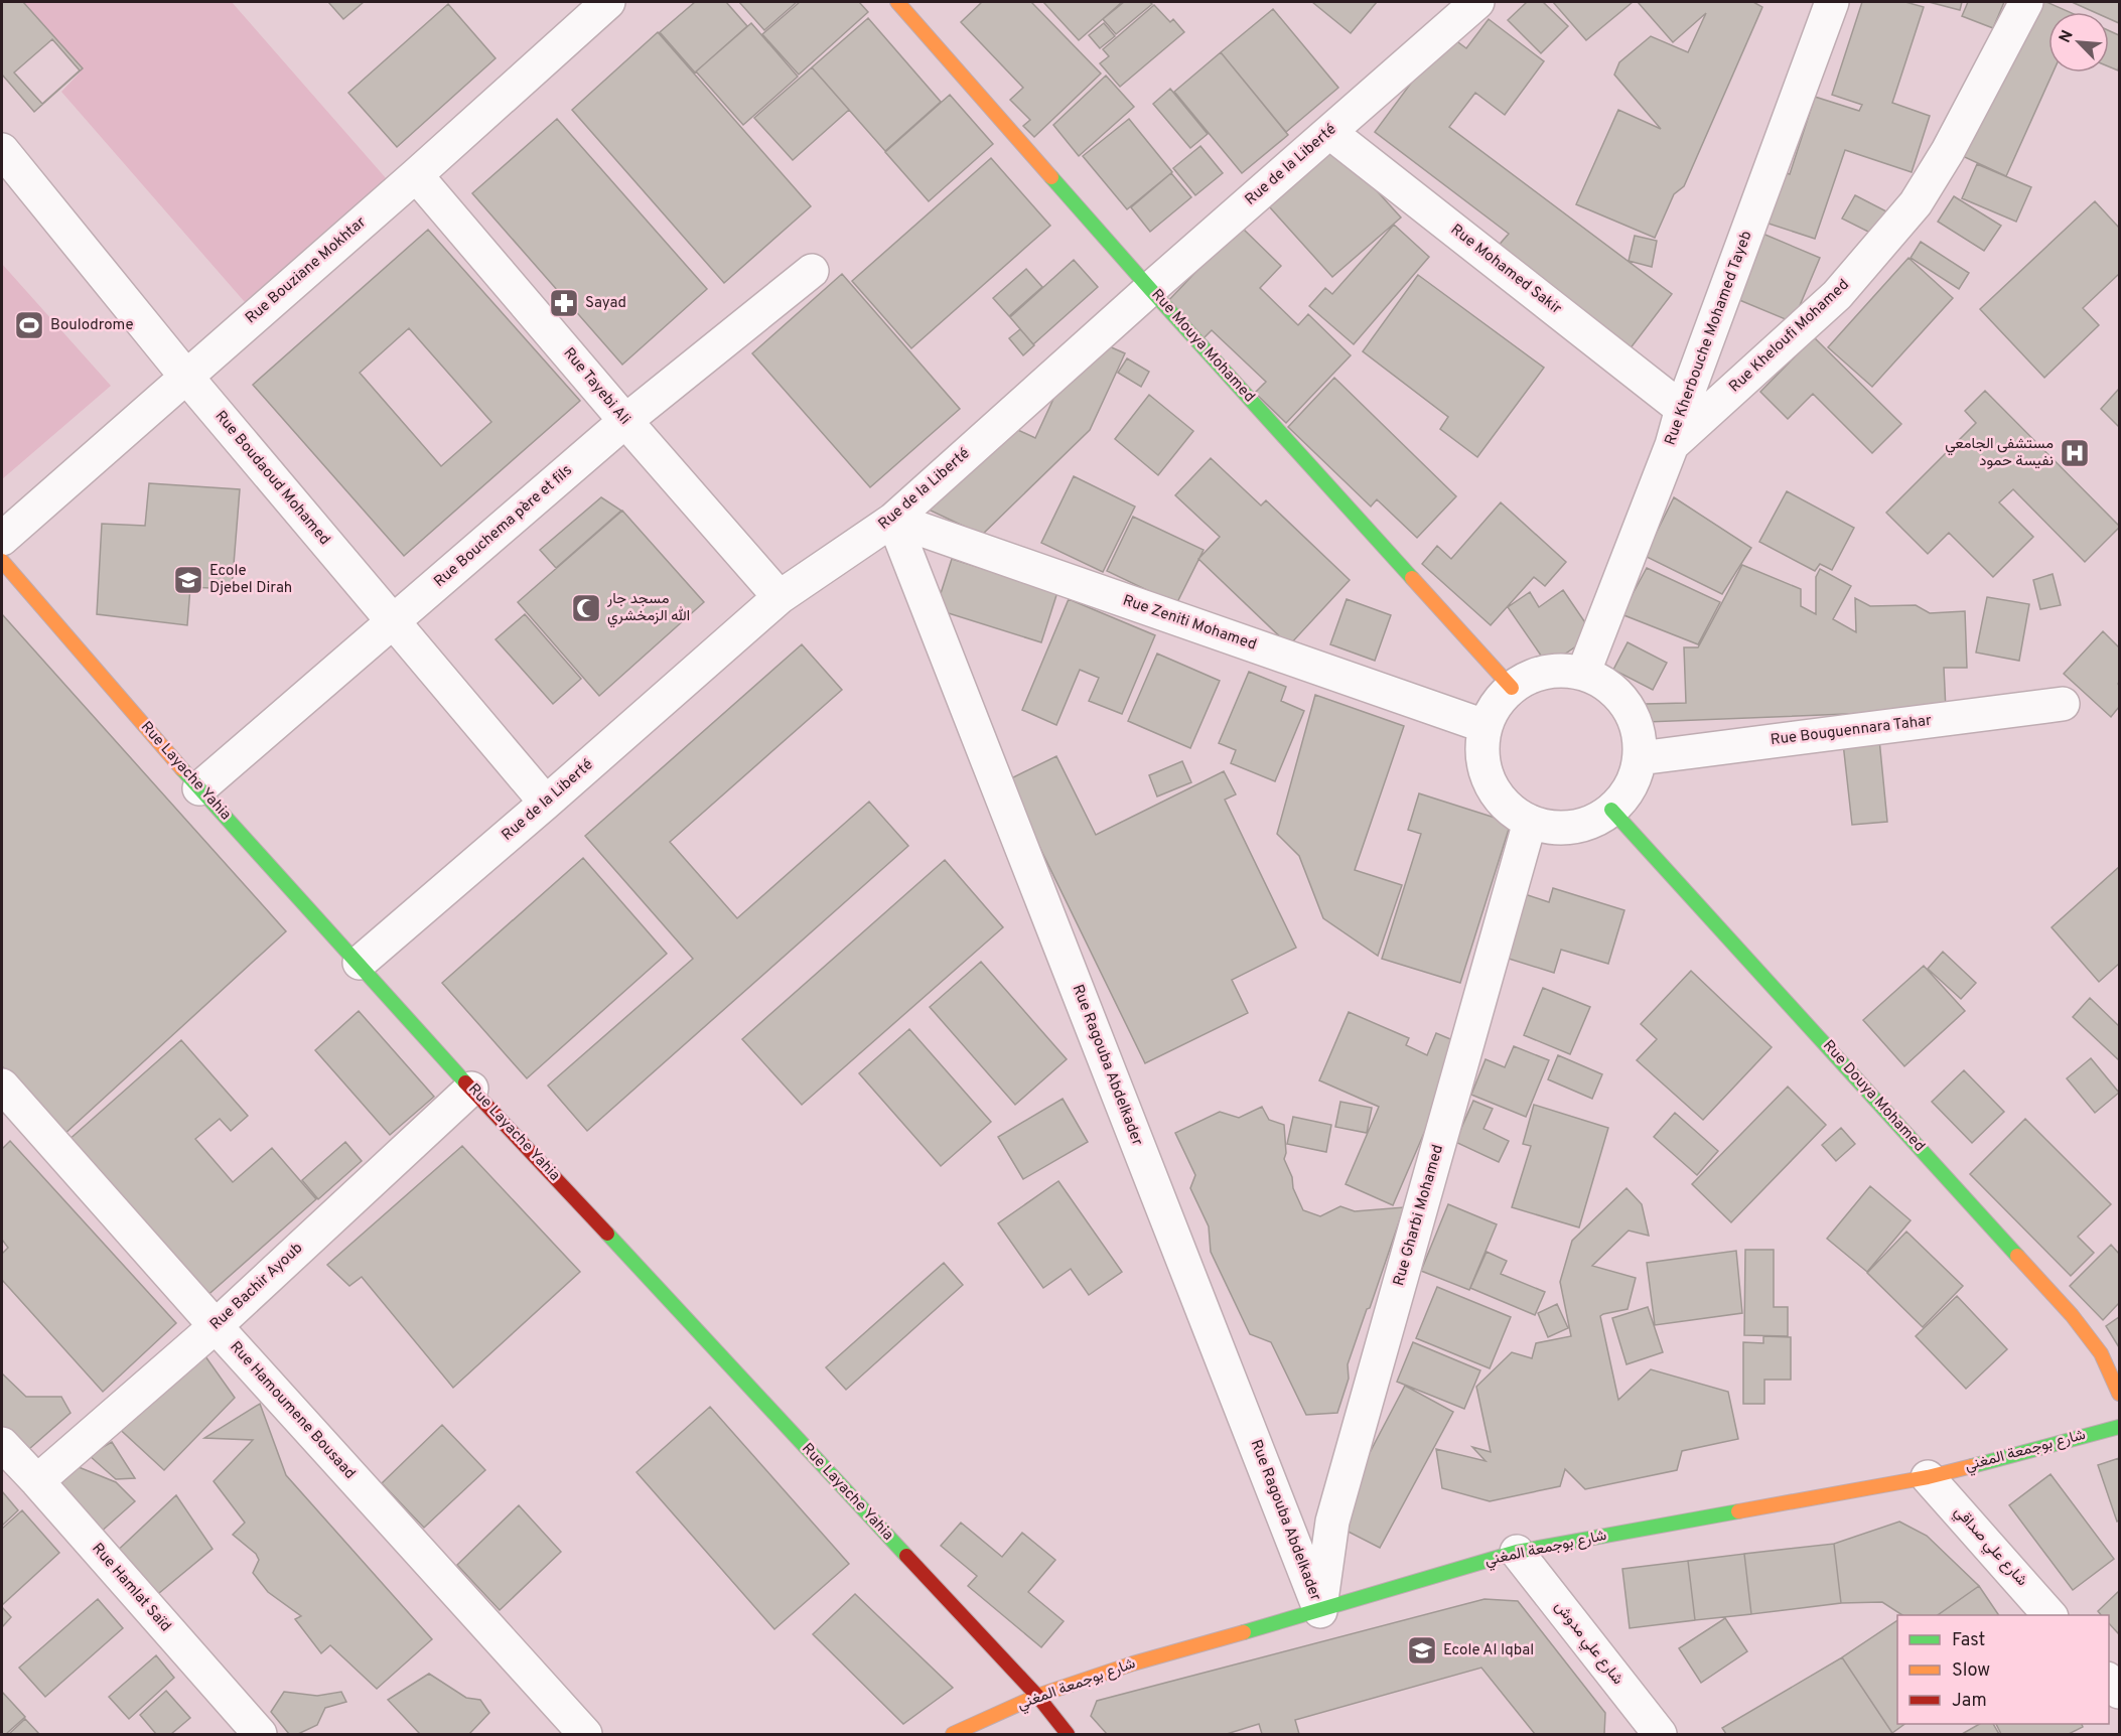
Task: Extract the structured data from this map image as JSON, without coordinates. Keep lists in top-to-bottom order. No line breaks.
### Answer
{"streets":{"street":["Rue de la Liberté","Rue Mohamed Sakir","Rue Bouziane Mokhtar","Rue Kheloufi Mohamed","Rue Kherbouche Mohamed Tayeb","Rue Mouya Mohamed","Rue Tayebi Ali","Rue Boudaoud Mohamed","Rue Bouchema père et fils","Rue Zeniti Mohamed","Rue Bouguennara Tahar","Rue Layache Yahia","Rue Ragouba Abdelkader","Rue Douya Mohamed","Rue Gharbi Mohamed","Rue Bachir Ayoub","Rue Hamoumene Bousaad","شارع بوجمعة المغني","شارع علي صداقي","Rue Hamlat Saïd","شارع علي مدوش"]},"crossings":[["Rue de la Liberté","Rue Mohamed Sakir"],["Rue de la Liberté","Rue Mouya Mohamed"],["Rue de la Liberté","Rue Tayebi Ali"],["Rue de la Liberté","Rue Boudaoud Mohamed"],["Rue de la Liberté","Rue Zeniti Mohamed"],["Rue de la Liberté","Rue Layache Yahia"],["Rue de la Liberté","Rue Ragouba Abdelkader"],["Rue Mohamed Sakir","Rue Kherbouche Mohamed Tayeb"],["Rue Bouziane Mokhtar","Rue Tayebi Ali"],["Rue Bouziane Mokhtar","Rue Boudaoud Mohamed"],["Rue Kheloufi Mohamed","Rue Kherbouche Mohamed Tayeb"],["Rue Kherbouche Mohamed Tayeb","Rue Mouya Mohamed"],["Rue Kherbouche Mohamed Tayeb","Rue Zeniti Mohamed"],["Rue Kherbouche Mohamed Tayeb","Rue Bouguennara Tahar"],["Rue Kherbouche Mohamed Tayeb","Rue Douya Mohamed"],["Rue Kherbouche Mohamed Tayeb","Rue Gharbi Mohamed"],["Rue Mouya Mohamed","Rue Zeniti Mohamed"],["Rue Mouya Mohamed","Rue Bouguennara Tahar"],["Rue Mouya Mohamed","Rue Douya Mohamed"],["Rue Mouya Mohamed","Rue Gharbi Mohamed"],["Rue Tayebi Ali","Rue Bouchema père et fils"],["Rue Boudaoud Mohamed","Rue Bouchema père et fils"],["Rue Bouchema père et fils","Rue Layache Yahia"],["Rue Zeniti Mohamed","Rue Bouguennara Tahar"],["Rue Zeniti Mohamed","Rue Ragouba Abdelkader"],["Rue Zeniti Mohamed","Rue Douya Mohamed"],["Rue Zeniti Mohamed","Rue Gharbi Mohamed"],["Rue Bouguennara Tahar","Rue Douya Mohamed"],["Rue Bouguennara Tahar","Rue Gharbi Mohamed"],["Rue Layache Yahia","Rue Bachir Ayoub"],["Rue Layache Yahia","شارع بوجمعة المغني"],["Rue Ragouba Abdelkader","Rue Gharbi Mohamed"],["Rue Ragouba Abdelkader","شارع بوجمعة المغني"],["Rue Douya Mohamed","Rue Gharbi Mohamed"],["Rue Gharbi Mohamed","شارع بوجمعة المغني"],["Rue Bachir Ayoub","Rue Hamoumene Bousaad"],["Rue Bachir Ayoub","Rue Hamlat Saïd"],["شارع بوجمعة المغني","شارع علي صداقي"],["شارع بوجمعة المغني","شارع علي مدوش"]],"places":{"pharmacy":["Sayad"],"sports":["Boulodrome"],"hospital":["مستشفى الجامعي نفيسة حمود"],"school or university":["Ecole Djebel Dirah","Ecole Al Iqbal"],"mosque":["مسجد جار الله الزمخشري"]},"legend":["Fast","Slow","Jam"],"north":"top left"}
